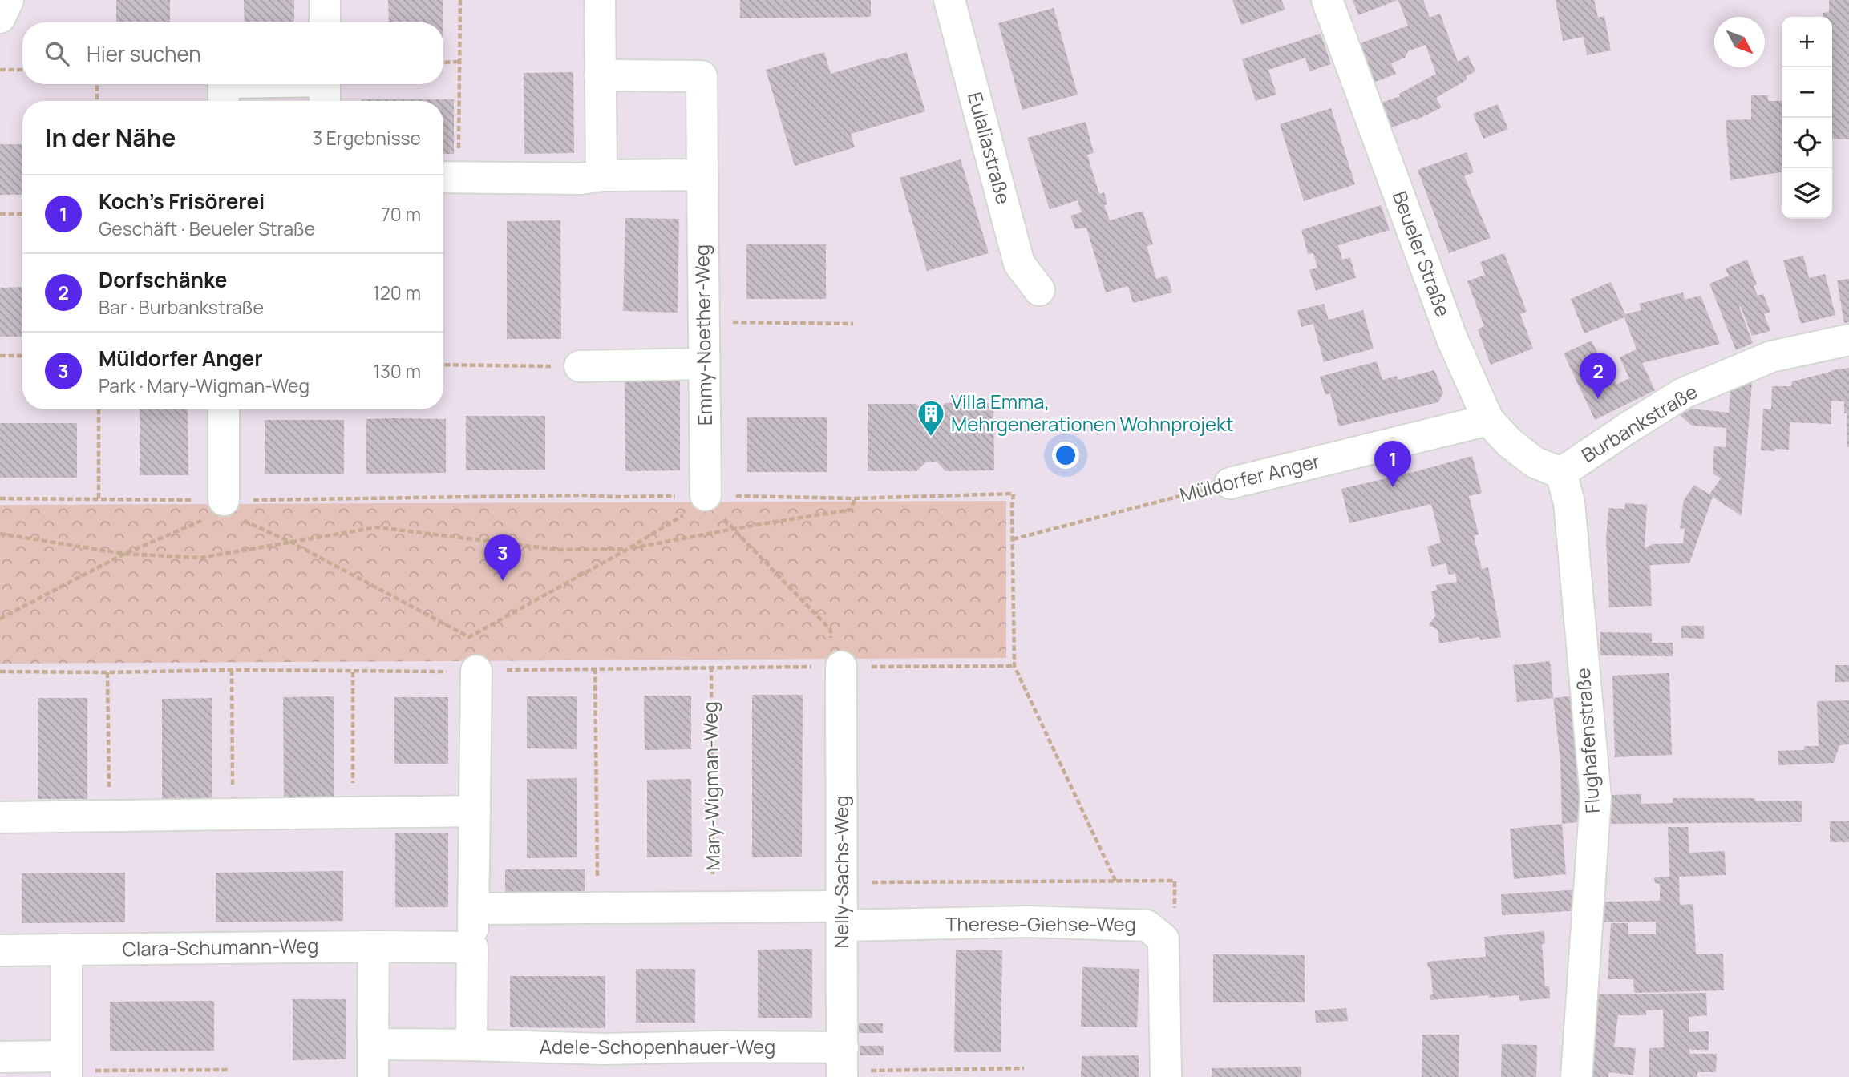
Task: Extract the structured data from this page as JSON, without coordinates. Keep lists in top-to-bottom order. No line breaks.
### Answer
{"streets":{"street":["Eulaliastraße","Beueler Straße","Emmy-Noether-Weg","Burbankstraße","Müldorfer Anger","Flughafenstraße","Nelly-Sachs-Weg","Therese-Giehse-Weg","Clara-Schumann-Weg","Adele-Schopenhauer-Weg"],"path":["Mary-Wigman-Weg"]},"crossings":[["Beueler Straße","Burbankstraße"],["Beueler Straße","Müldorfer Anger"],["Beueler Straße","Flughafenstraße"],["Burbankstraße","Flughafenstraße"],["Nelly-Sachs-Weg","Therese-Giehse-Weg"],["Nelly-Sachs-Weg","Adele-Schopenhauer-Weg"]],"places":{"building":["Villa Emma, Mehrgenerationen Wohnprojekt"]},"north":"bottom right","page":{"map_buttons":["+","−"],"search":"Hier suchen","heading":["In der Nähe","3 Ergebnisse"],"list":[{"mark":"1","name":"Koch's Frisörerei","note":"Geschäft · Beueler Straße","value":"70 m"},{"mark":"2","name":"Dorfschänke","note":"Bar · Burbankstraße","value":"120 m"},{"mark":"3","name":"Müldorfer Anger","note":"Park · Mary-Wigman-Weg","value":"130 m"}],"pins":["2","1","3"]}}
